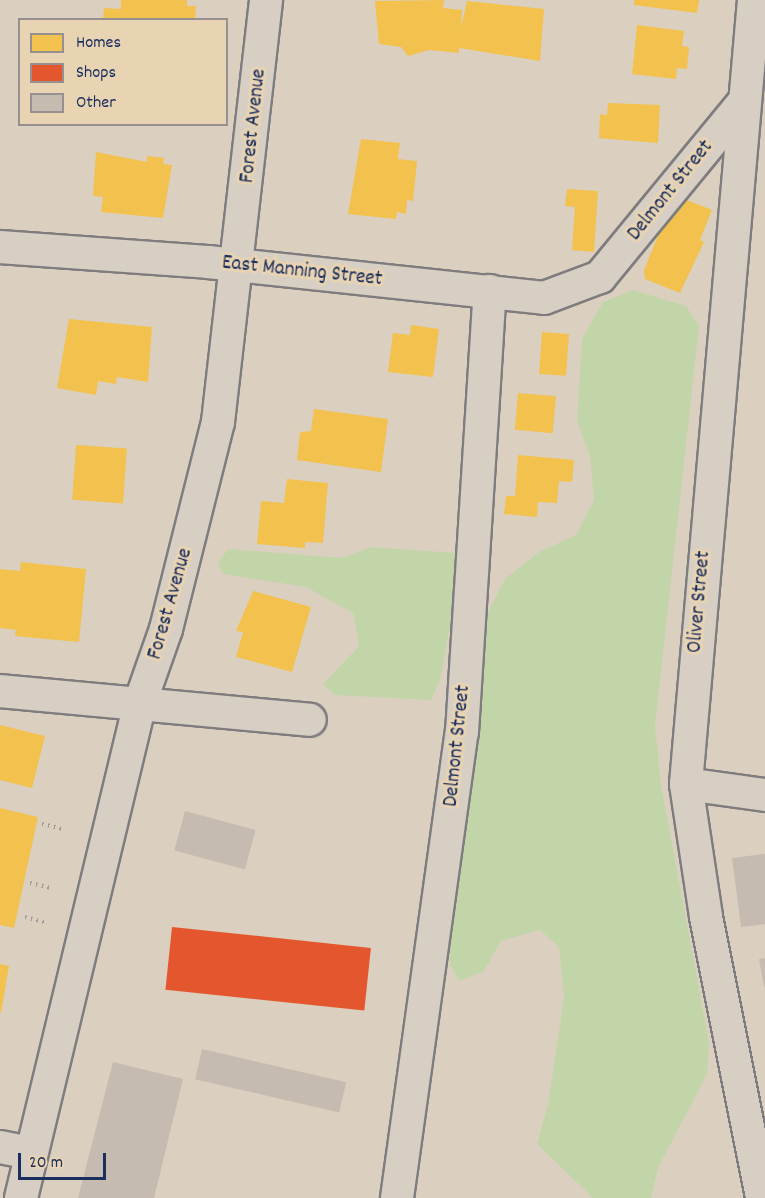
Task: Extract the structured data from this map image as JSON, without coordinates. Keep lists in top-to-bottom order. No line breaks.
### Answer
{"streets":{"street":["Forest Avenue","Delmont Street","East Manning Street","Oliver Street"]},"crossings":[["Forest Avenue","East Manning Street"],["Delmont Street","East Manning Street"],["Delmont Street","Oliver Street"]],"legend":["Homes","Shops","Other"],"scale_bar":"20 m"}
